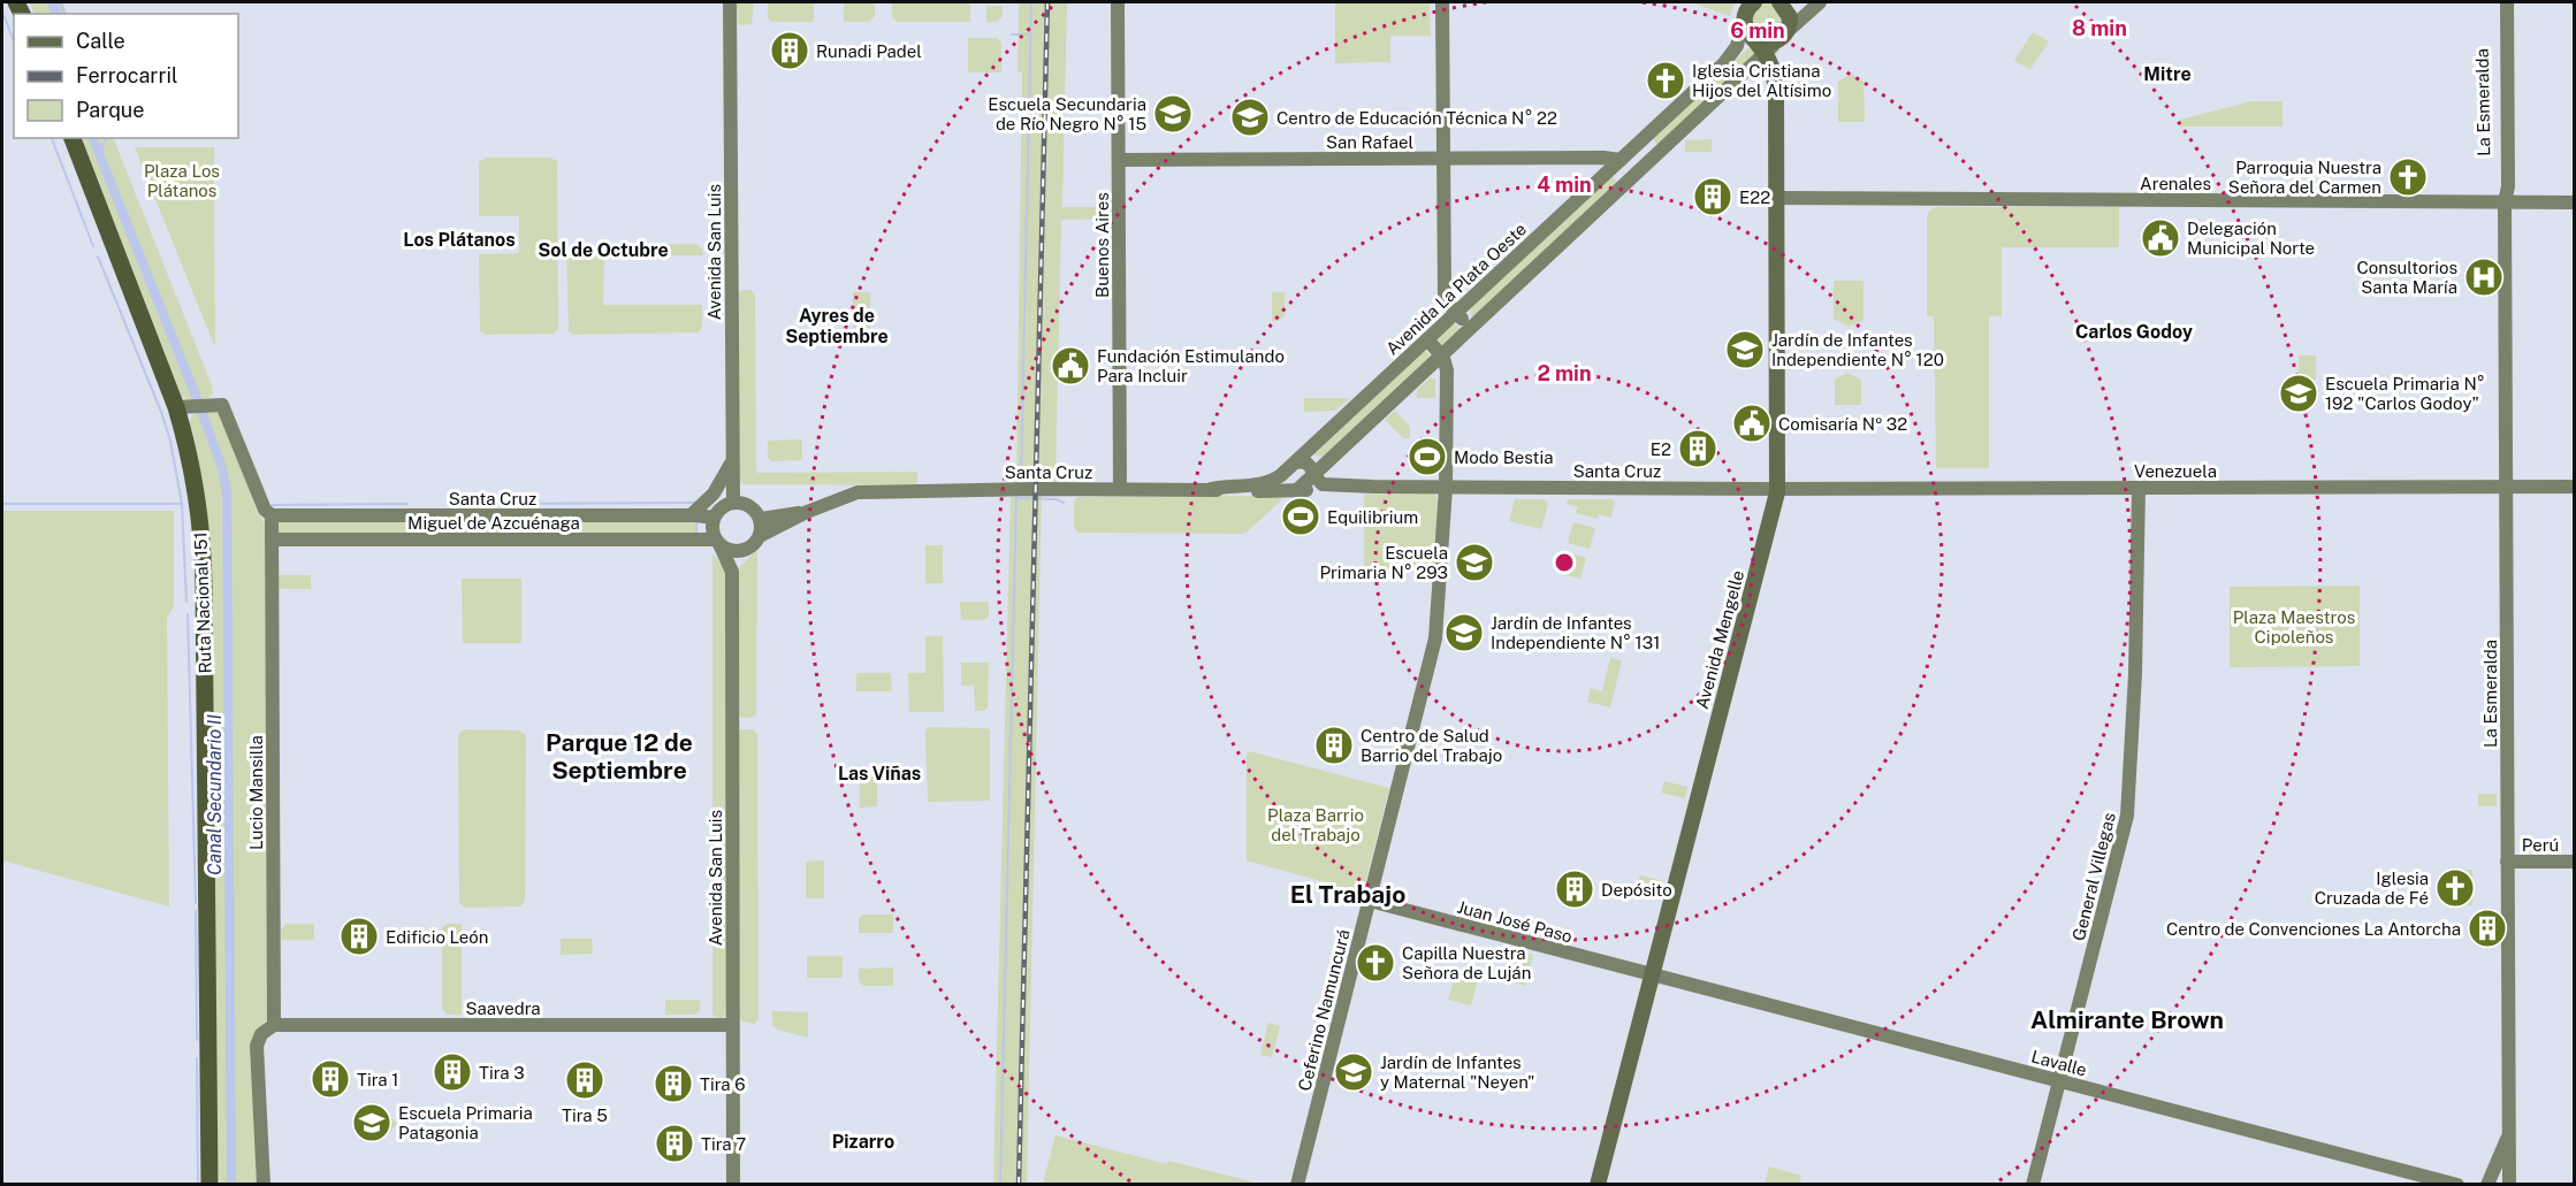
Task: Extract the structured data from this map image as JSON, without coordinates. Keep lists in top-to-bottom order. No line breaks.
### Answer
{"streets":{"highway":["Ruta Nacional 151"],"main road":["La Esmeralda","San Rafael","Arenales","Buenos Aires","Avenida San Luis","Avenida La Plata Oeste","Santa Cruz","Venezuela","Miguel de Azcuénaga","Avenida Mengelle","Lucio Mansilla","Perú","General Villegas","Juan José Paso","Saavedra","Ceferino Namuncurá","Lavalle"]},"crossings":[["La Esmeralda","Arenales"],["La Esmeralda","Venezuela"],["La Esmeralda","Perú"],["San Rafael","Buenos Aires"],["San Rafael","Avenida La Plata Oeste"],["Arenales","Avenida Mengelle"],["Buenos Aires","Santa Cruz"],["Avenida San Luis","Santa Cruz"],["Avenida San Luis","Miguel de Azcuénaga"],["Avenida San Luis","Saavedra"],["Avenida La Plata Oeste","Santa Cruz"],["Avenida La Plata Oeste","Avenida Mengelle"],["Santa Cruz","Venezuela"],["Santa Cruz","Miguel de Azcuénaga"],["Santa Cruz","Avenida Mengelle"],["Santa Cruz","Lucio Mansilla"],["Santa Cruz","Ceferino Namuncurá"],["Venezuela","Avenida Mengelle"],["Venezuela","General Villegas"],["Miguel de Azcuénaga","Lucio Mansilla"],["Ruta Nacional 151","Lucio Mansilla"],["Avenida Mengelle","Juan José Paso"],["Avenida Mengelle","Lavalle"],["Lucio Mansilla","Saavedra"],["General Villegas","Lavalle"],["Juan José Paso","Ceferino Namuncurá"],["Juan José Paso","Lavalle"]],"districts":["Mitre","Los Plátanos","Sol de Octubre","Ayres de Septiembre","Carlos Godoy","Parque 12 de Septiembre","Las Viñas","El Trabajo","Almirante Brown","Pizarro"],"water":["Canal Secundario II"],"parks":["Plaza Los Plátanos","Plaza Maestros Cipoleños","Plaza Barrio del Trabajo"],"places":{"building":["Runadi Padel","E22","E2","Centro de Salud Barrio del Trabajo","Depósito","Centro de Convenciones La Antorcha","Edificio León","Tira 3","Tira 1","Tira 5","Tira 6","Tira 7"],"church":["Iglesia Cristiana Hijos del Altísimo","Parroquia Nuestra Señora del Carmen","Iglesia Cruzada de Fé","Capilla Nuestra Señora de Luján"],"school or university":["Escuela Secundaria de Río Negro N° 15","Centro de Educación Técnica N° 22","Jardín de Infantes Independiente N° 120","Escuela Primaria N° 192 \"Carlos Godoy\"","Escuela Primaria N° 293","Jardín de Infantes Independiente N° 131","Jardín de Infantes y Maternal \"Neyen\"","Escuela Primaria Patagonia"],"public building":["Delegación Municipal Norte","Fundación Estimulando Para Incluir","Comisaría Nº 32"],"hospital":["Consultorios Santa María"],"sports":["Modo Bestia","Equilibrium"]},"legend":["Calle","Ferrocarril","Parque"],"rings":["8 min","6 min","4 min","2 min"]}
